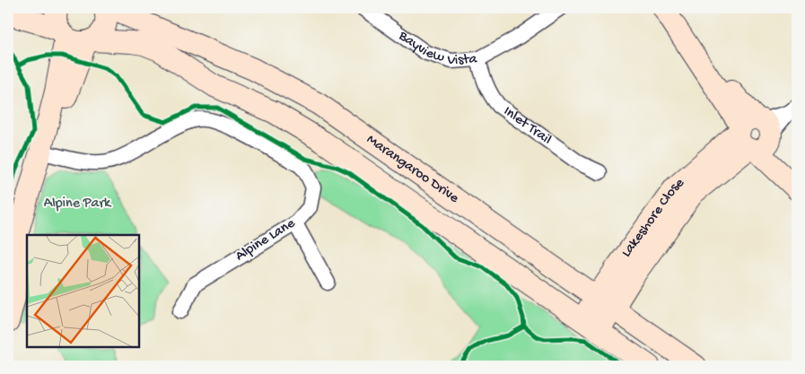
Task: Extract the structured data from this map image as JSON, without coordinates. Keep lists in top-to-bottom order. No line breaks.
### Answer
{"streets":{"main road":["Marangaroo Drive","Lakeshore Close"],"street":["Bayview Vista","Inlet Trail","Alpine Lane"]},"crossings":[["Bayview Vista","Inlet Trail"],["Marangaroo Drive","Lakeshore Close"]],"parks":["Alpine Park"]}
